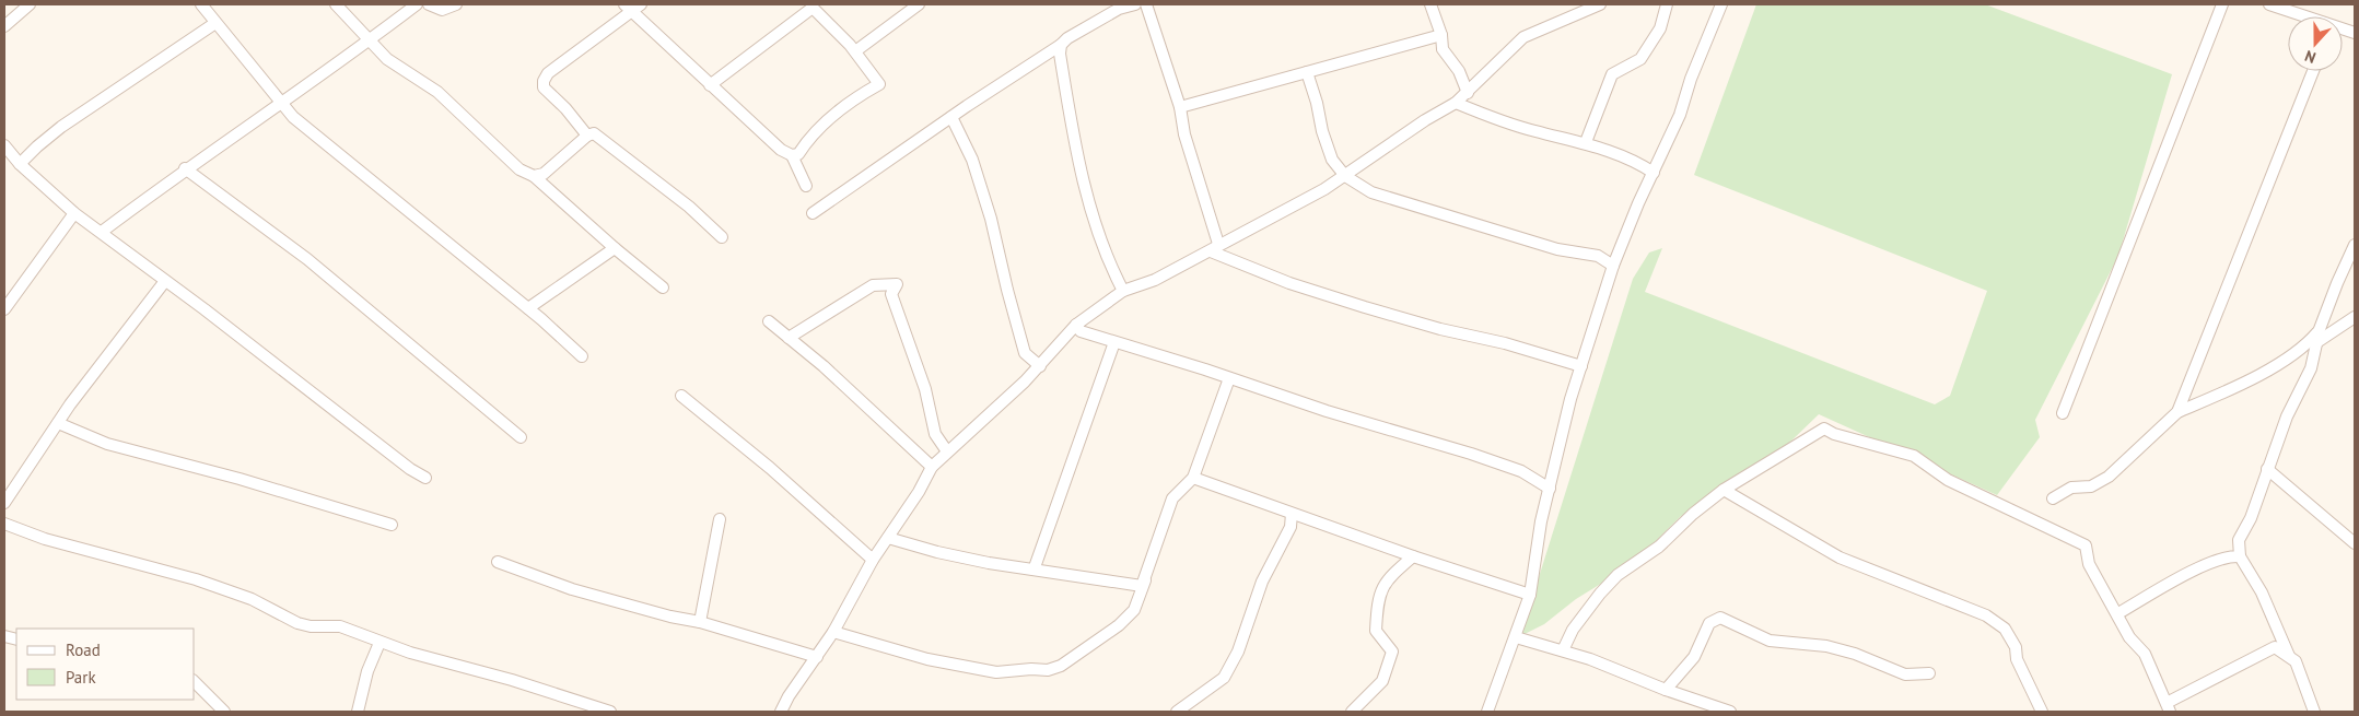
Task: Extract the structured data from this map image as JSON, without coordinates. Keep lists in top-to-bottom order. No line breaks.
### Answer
{"legend":["Road","Park"],"north":"bottom"}
